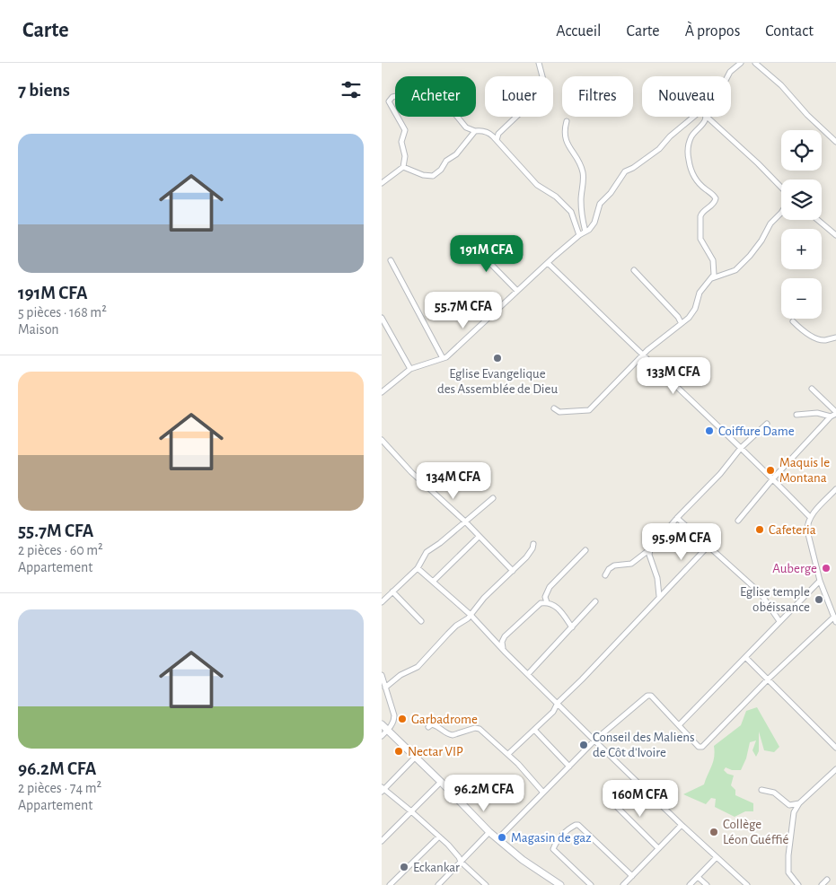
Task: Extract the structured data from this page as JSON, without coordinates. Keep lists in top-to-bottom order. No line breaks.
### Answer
{"places":["Eglise Evangelique des Assemblée de Dieu","Coiffure Dame","Maquis le Montana","Cafeteria","Auberge","Eglise temple obéissance","Garbadrome","Conseil des Maliens de Côt d'Ivoire","Nectar VIP","Collège Léon Guéffié","Magasin de gaz","Eckankar"],"page":{"header":"Carte","nav":["Accueil","Carte","À propos","Contact"],"heading":"7 biens","chip":["Acheter","Louer","Filtres","Nouveau"],"list":[{"name":"191M CFA","note":"5 pièces · 168 m² · Maison"},{"name":"55.7M CFA","note":"2 pièces · 60 m² · Appartement"},{"name":"96.2M CFA","note":"2 pièces · 74 m² · Appartement"}],"map_buttons":["+","−"],"price":["191M CFA","55.7M CFA","133M CFA","134M CFA","95.9M CFA","96.2M CFA","160M CFA"]}}
